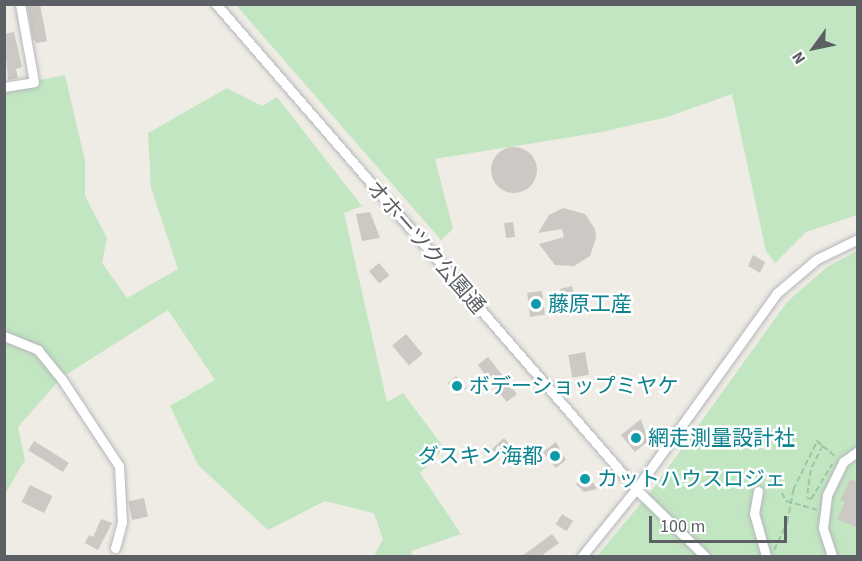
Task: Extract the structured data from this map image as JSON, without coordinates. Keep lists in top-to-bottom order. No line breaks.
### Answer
{"streets":{"street":["オホーツク公園通"]},"places":["藤原工産","ボデーショップミヤケ","網走測量設計社","ダスキン海都","カットハウスロジェ"],"scale_bar":"100 m","north":"bottom left"}
